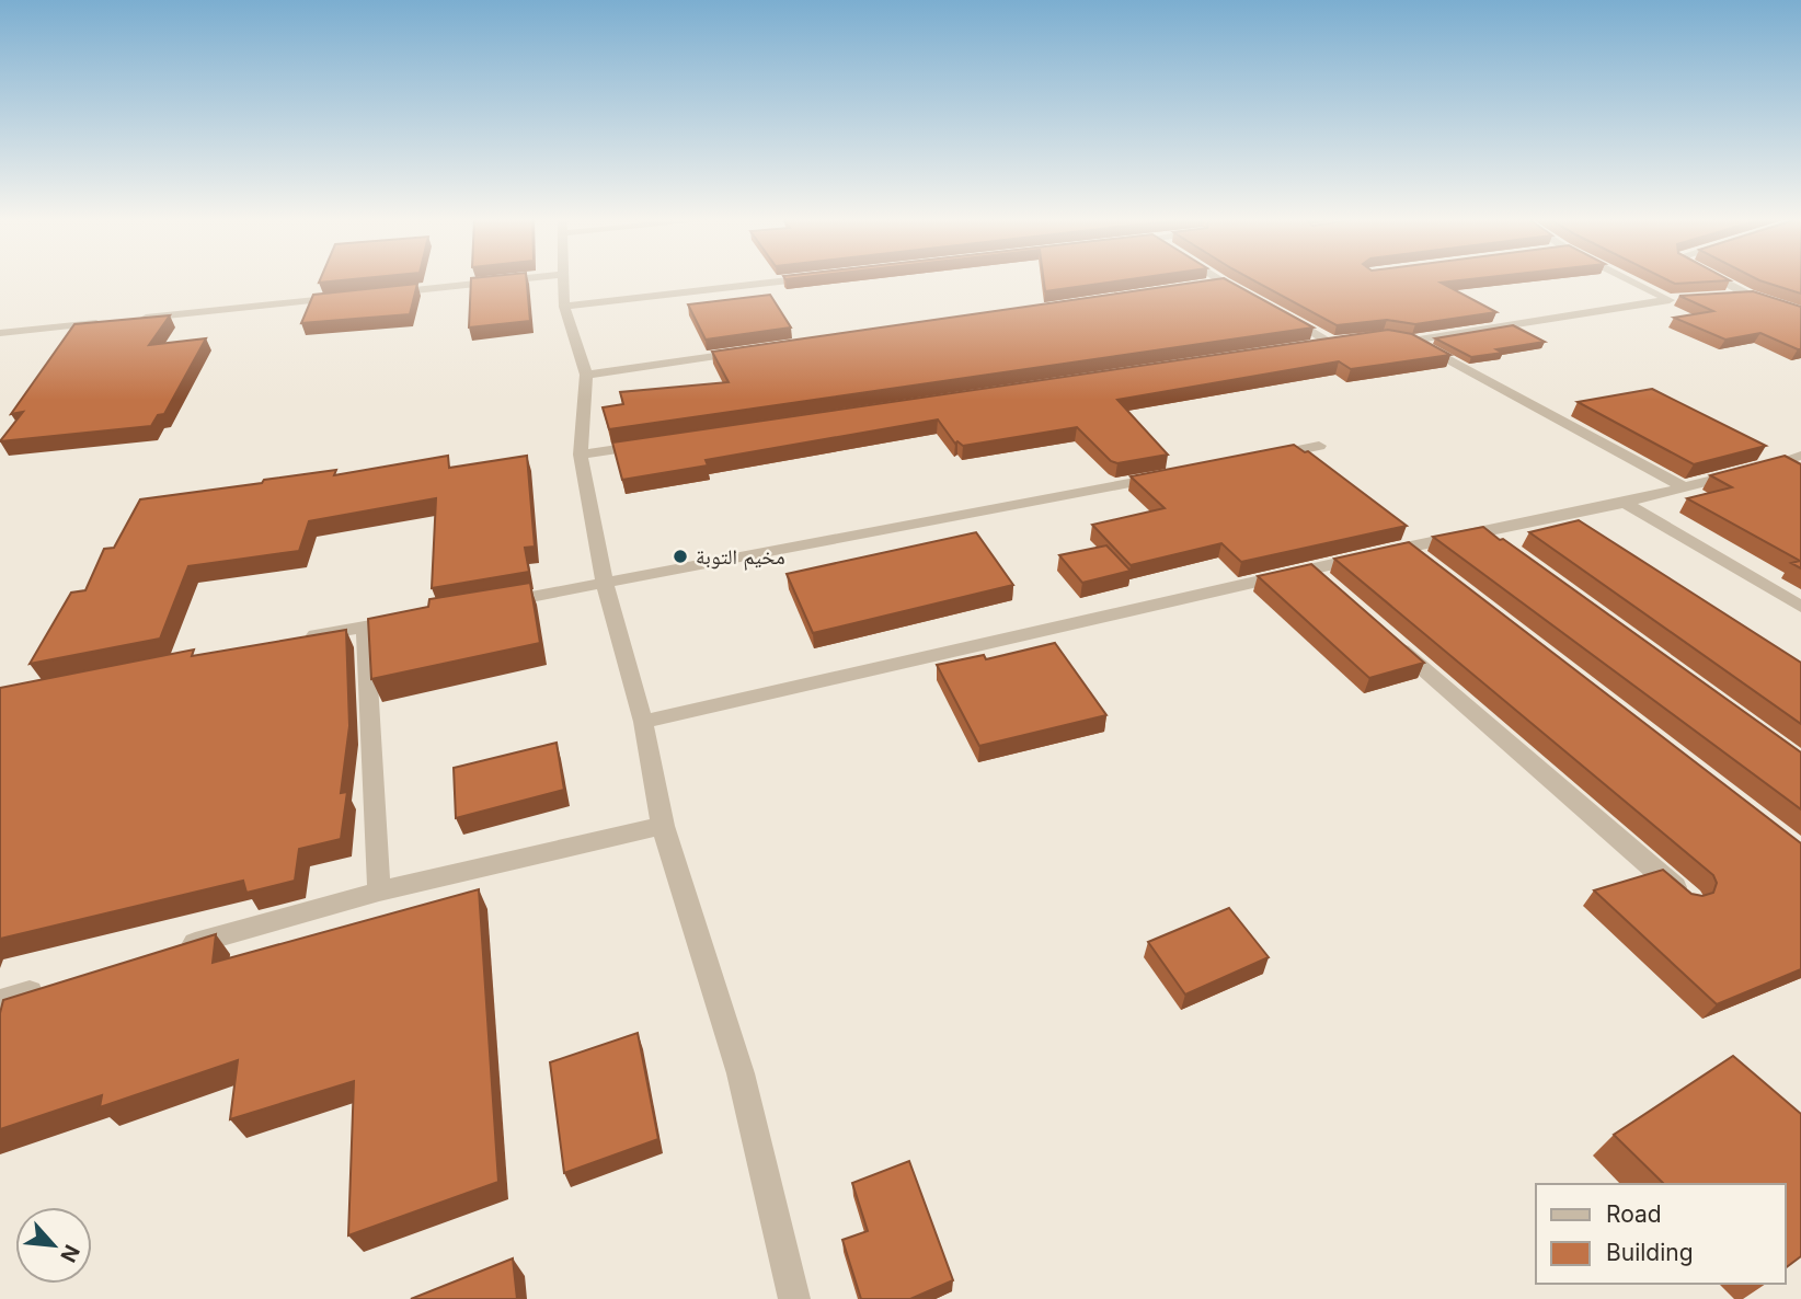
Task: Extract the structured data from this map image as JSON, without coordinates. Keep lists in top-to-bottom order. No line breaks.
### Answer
{"places":["مخيم التوبة"],"legend":["Road","Building"],"north":"bottom right"}
